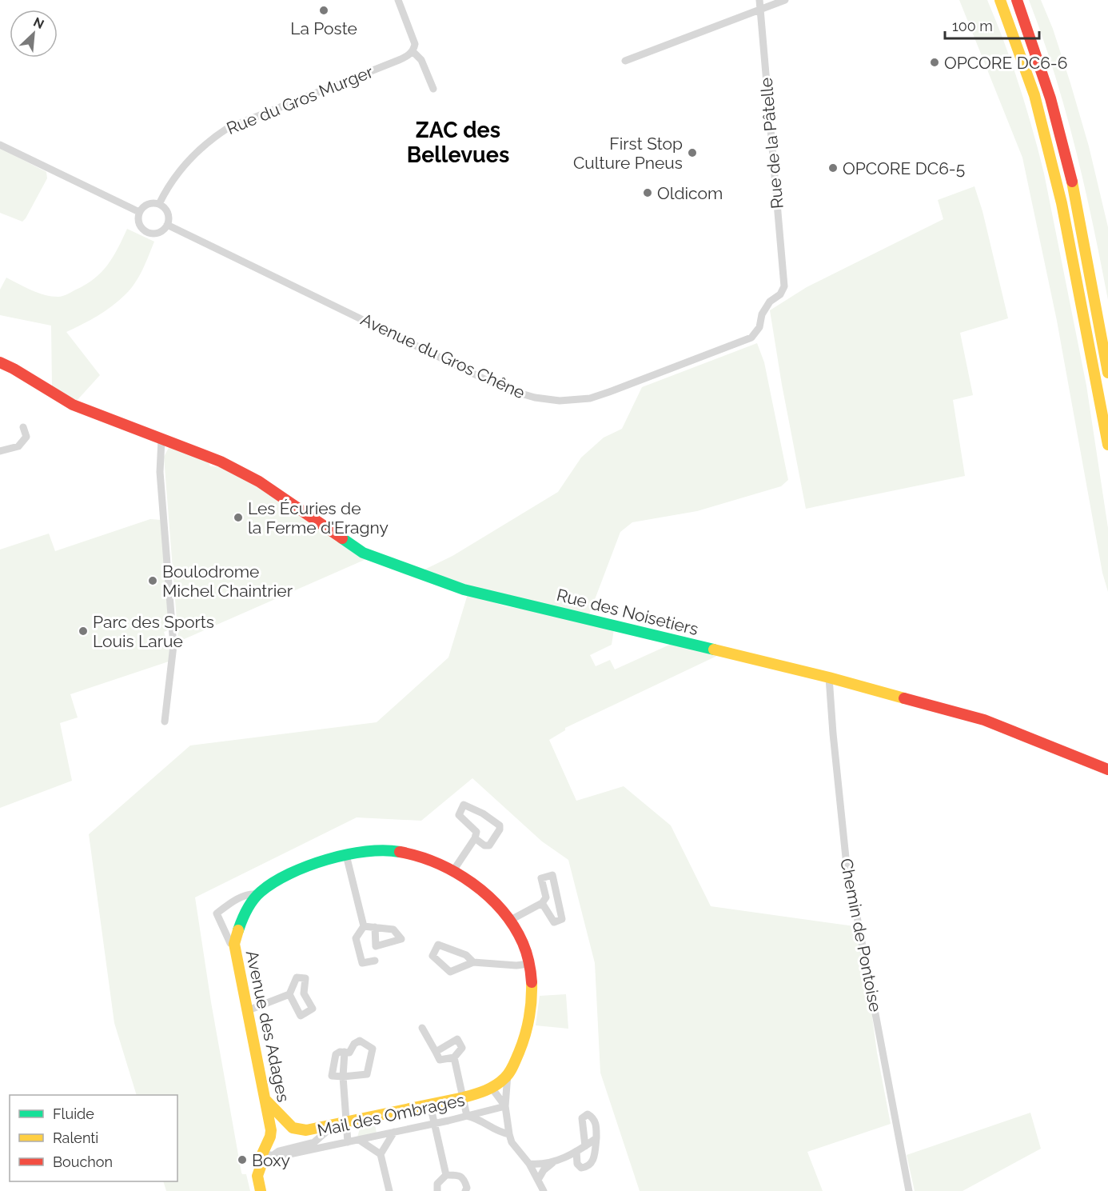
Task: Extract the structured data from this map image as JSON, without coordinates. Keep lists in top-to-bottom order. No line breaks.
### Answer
{"streets":{"main road":["Rue des Noisetiers","Avenue des Adages","Mail des Ombrages"],"street":["Rue du Gros Murger","Rue de la Pâtelle","Avenue du Gros Chêne","Chemin de Pontoise"]},"crossings":[["Rue du Gros Murger","Avenue du Gros Chêne"],["Rue de la Pâtelle","Avenue du Gros Chêne"],["Rue des Noisetiers","Chemin de Pontoise"],["Avenue des Adages","Mail des Ombrages"]],"districts":["ZAC des Bellevues"],"places":["La Poste","OPCORE DC6-6","First Stop Culture Pneus","OPCORE DC6-5","Oldicom","Les Écuries de la Ferme d'Eragny","Boulodrome Michel Chaintrier","Parc des Sports Louis Larue","Boxy"],"legend":["Fluide","Ralenti","Bouchon"],"scale_bar":"100 m","north":"top right"}
